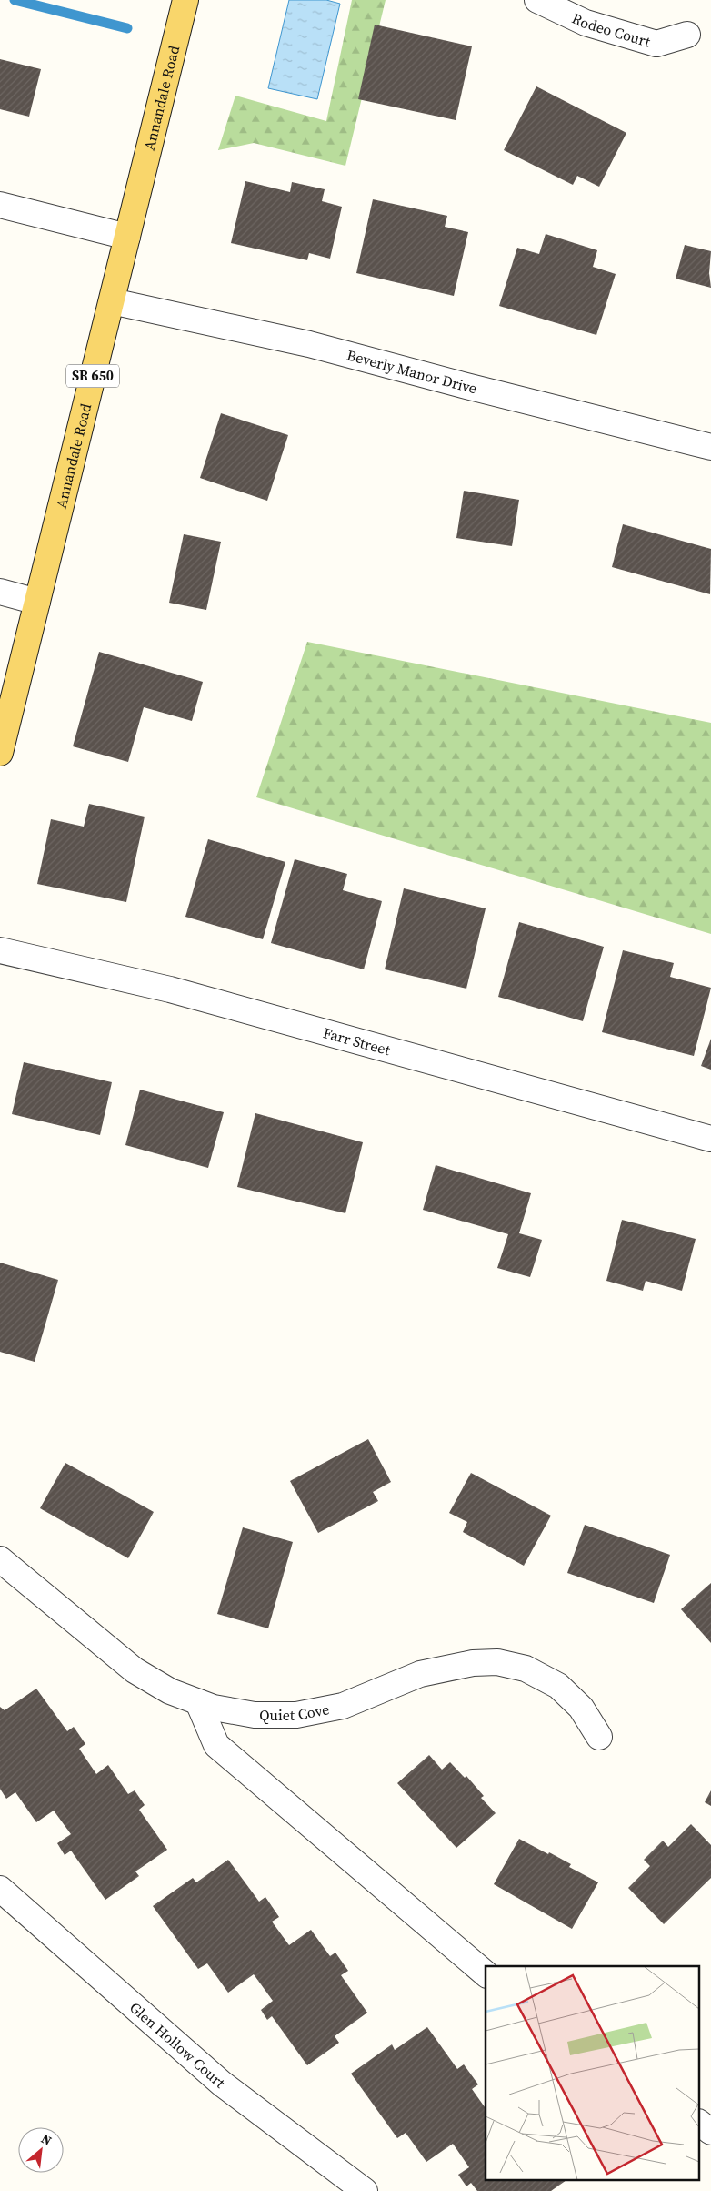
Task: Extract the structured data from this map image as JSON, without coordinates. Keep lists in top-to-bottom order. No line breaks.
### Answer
{"streets":{"main road":["Annandale Road","SR 650"],"street":["Rodeo Court","Beverly Manor Drive","Farr Street","Quiet Cove","Glen Hollow Court"]},"crossings":[["Annandale Road","Beverly Manor Drive"]],"north":"top right"}
